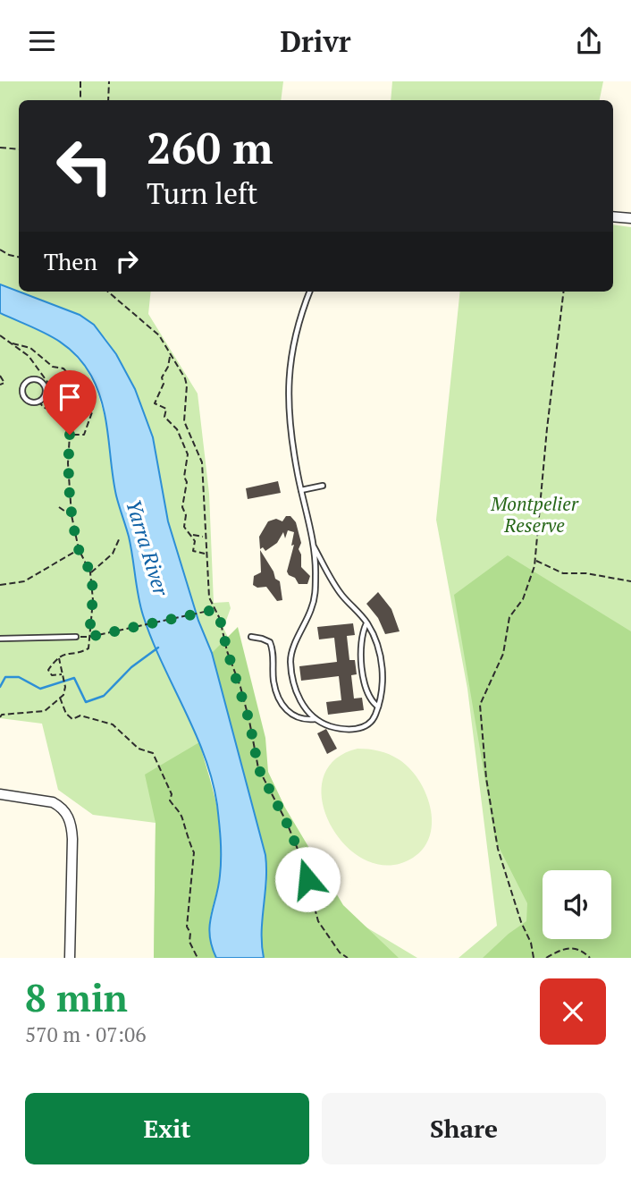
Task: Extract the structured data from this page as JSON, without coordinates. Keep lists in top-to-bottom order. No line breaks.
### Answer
{"water":["Yarra River"],"parks":["Montpelier Reserve"],"page":{"header":"Drivr","turn":["260 m","Turn left"],"then":"Then","heading":["8 min","570 m · 07:06"],"buttons":["Exit","Share"]}}
